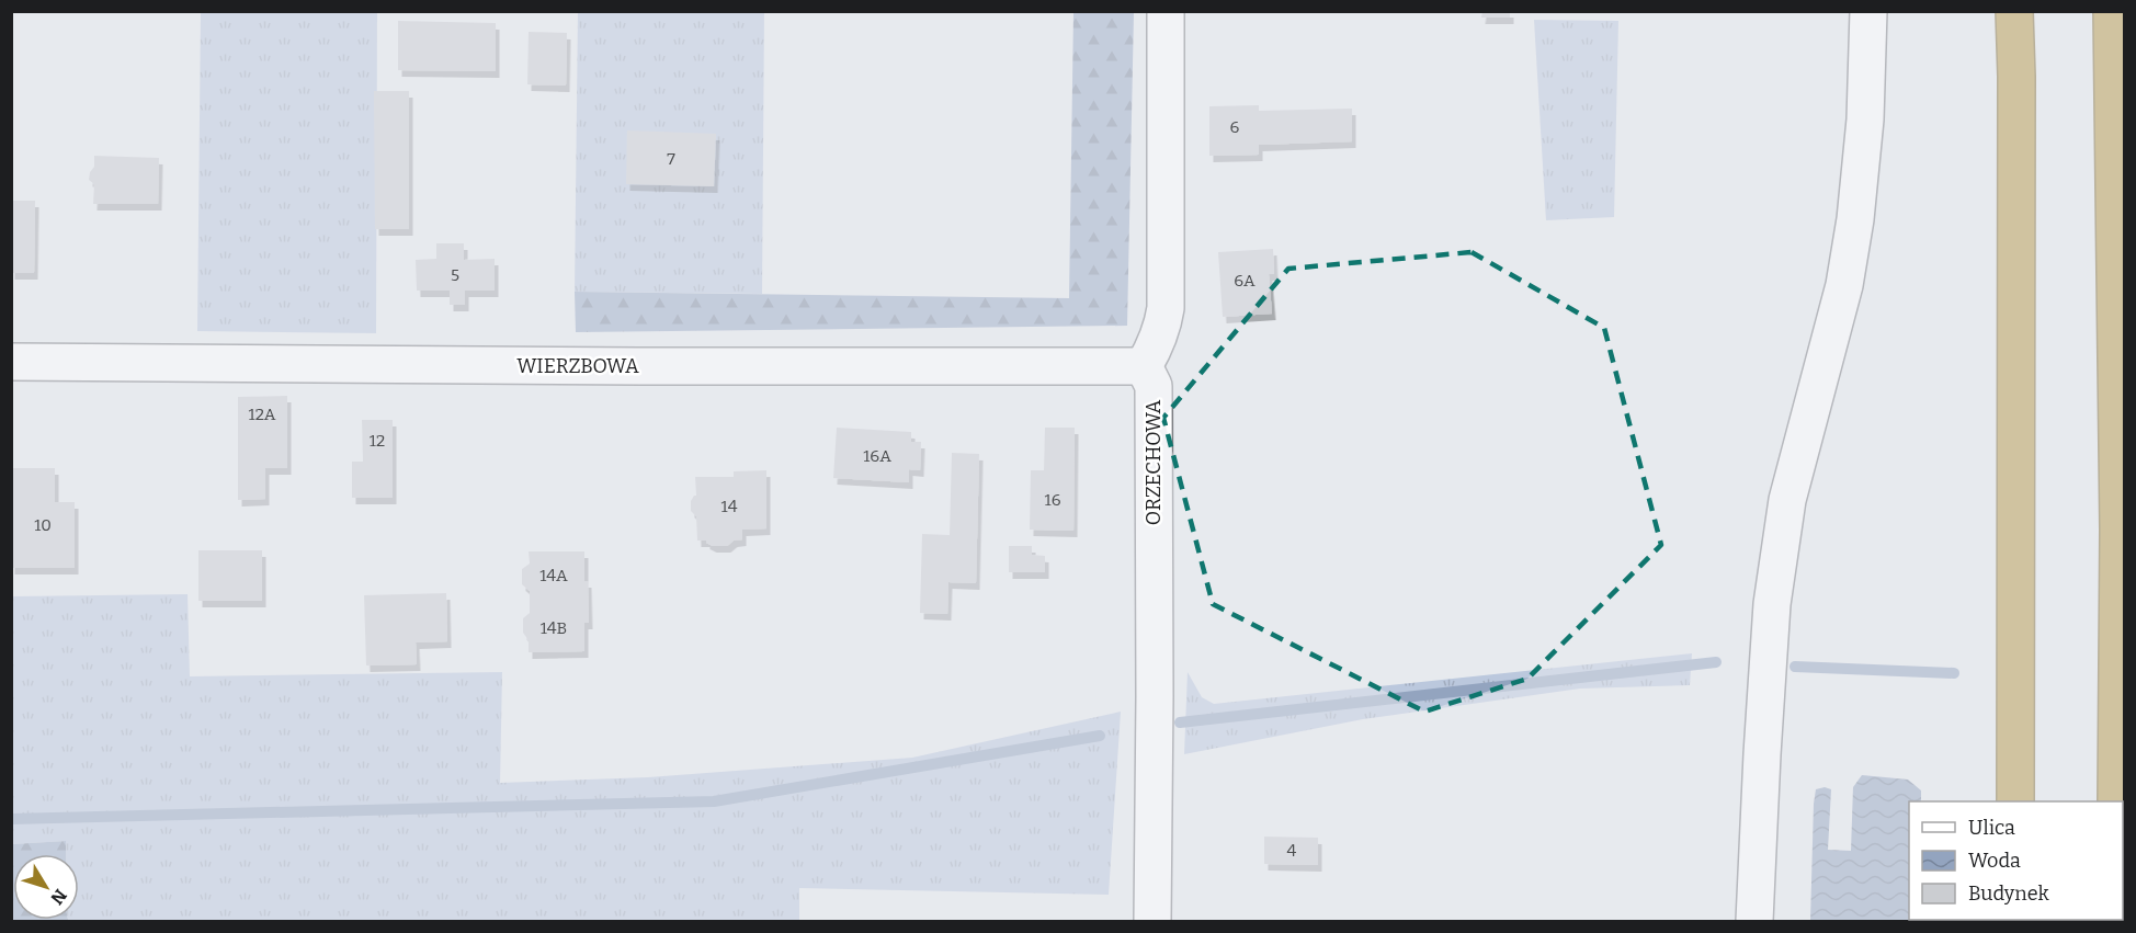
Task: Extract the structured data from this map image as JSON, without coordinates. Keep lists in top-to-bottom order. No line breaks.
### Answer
{"streets":{"street":["WIERZBOWA","ORZECHOWA"]},"crossings":[["WIERZBOWA","ORZECHOWA"]],"house_numbers":["6","7","5","6A","12A","12","16A","16","14","10","14A","14B","4"],"legend":["Ulica","Woda","Budynek"],"north":"bottom right"}
